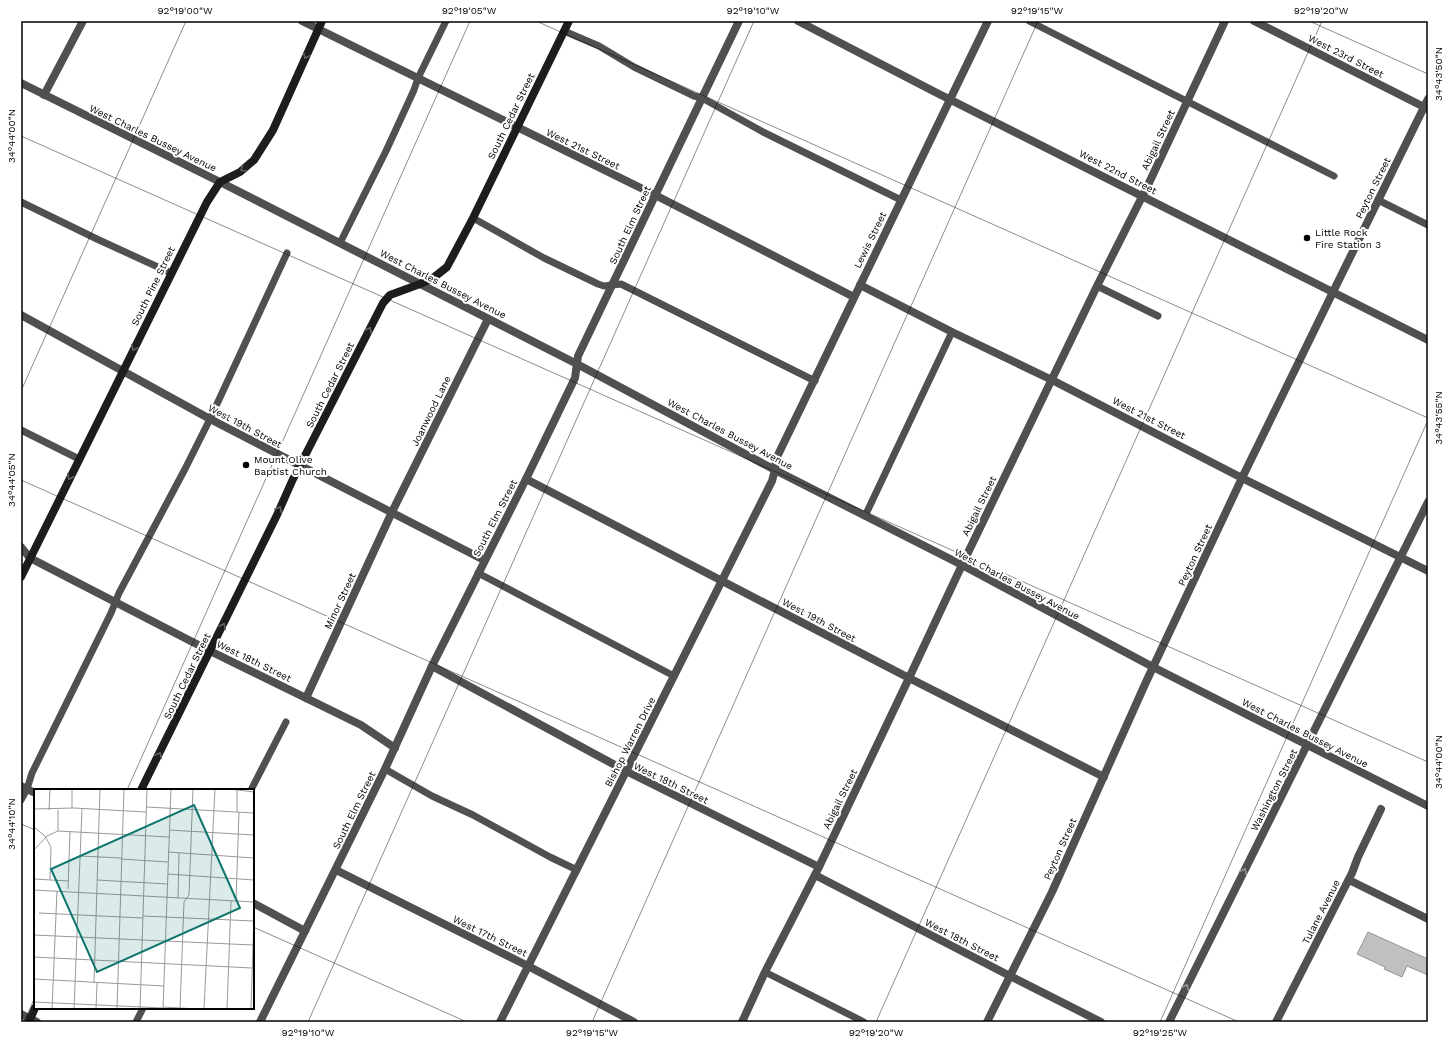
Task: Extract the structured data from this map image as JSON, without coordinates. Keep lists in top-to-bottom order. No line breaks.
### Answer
{"streets":{"main road":["South Cedar Street","South Pine Street"],"street":["West 23rd Street","West Charles Bussey Avenue","Abigail Street","West 21st Street","West 22nd Street","Peyton Street","South Elm Street","Lewis Street","Joanwood Lane","West 19th Street","Minor Street","West 18th Street","Bishop Warren Drive","Washington Street","Tulane Avenue","West 17th Street"]},"crossings":[["West 23rd Street","Peyton Street"],["South Cedar Street","West Charles Bussey Avenue"],["South Cedar Street","West 21st Street"],["South Cedar Street","West 19th Street"],["South Cedar Street","West 18th Street"],["West Charles Bussey Avenue","Abigail Street"],["West Charles Bussey Avenue","Peyton Street"],["West Charles Bussey Avenue","South Elm Street"],["West Charles Bussey Avenue","Lewis Street"],["West Charles Bussey Avenue","South Pine Street"],["West Charles Bussey Avenue","Joanwood Lane"],["West Charles Bussey Avenue","Bishop Warren Drive"],["West Charles Bussey Avenue","Washington Street"],["Abigail Street","West 21st Street"],["Abigail Street","West 22nd Street"],["Abigail Street","West 19th Street"],["Abigail Street","West 18th Street"],["West 21st Street","Peyton Street"],["West 21st Street","South Elm Street"],["West 21st Street","Lewis Street"],["West 21st Street","Washington Street"],["West 22nd Street","Peyton Street"],["West 22nd Street","Lewis Street"],["Peyton Street","West 19th Street"],["Peyton Street","West 18th Street"],["South Elm Street","West 19th Street"],["South Elm Street","West 18th Street"],["South Elm Street","West 17th Street"],["Lewis Street","Bishop Warren Drive"],["South Pine Street","West 19th Street"],["South Pine Street","West 18th Street"],["Joanwood Lane","West 19th Street"],["Joanwood Lane","Minor Street"],["West 19th Street","Minor Street"],["West 19th Street","Bishop Warren Drive"],["Minor Street","West 18th Street"],["West 18th Street","Bishop Warren Drive"],["Bishop Warren Drive","West 17th Street"]],"one_way":["South Cedar Street","South Pine Street","Washington Street"],"places":["Little Rock Fire Station 3","Mount Olive Baptist Church"],"coordinates":["92°19'00\"W","92°19'05\"W","92°19'10\"W","92°19'15\"W","92°19'20\"W","34°43'50\"N","34°44'00\"N","34°43'55\"N","34°44'05\"N","34°44'10\"N","92°19'25\"W"]}
